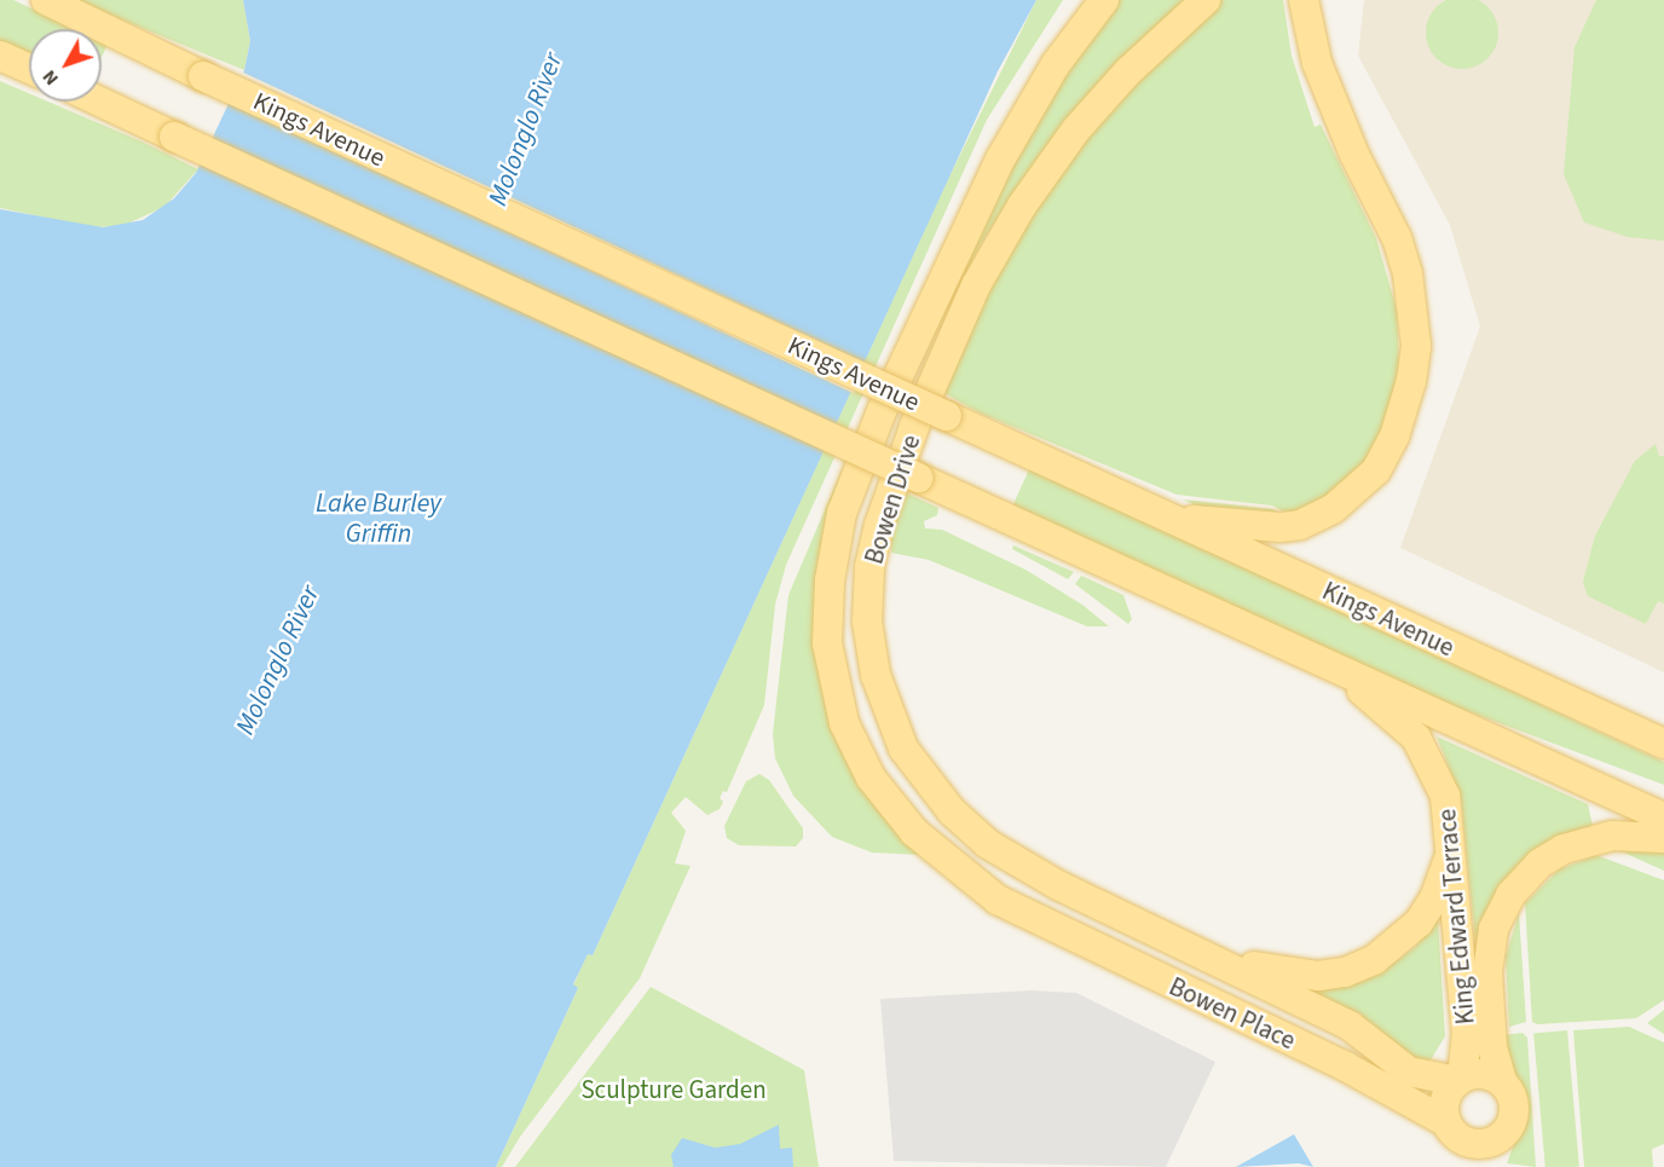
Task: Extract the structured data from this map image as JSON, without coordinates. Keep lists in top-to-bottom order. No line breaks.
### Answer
{"streets":{"main road":["Kings Avenue","Bowen Drive","King Edward Terrace","Bowen Place"]},"crossings":[["Bowen Drive","Bowen Place"],["King Edward Terrace","Bowen Place"]],"water":["Molonglo River","Lake Burley Griffin"],"parks":["Sculpture Garden"],"north":"bottom left"}
